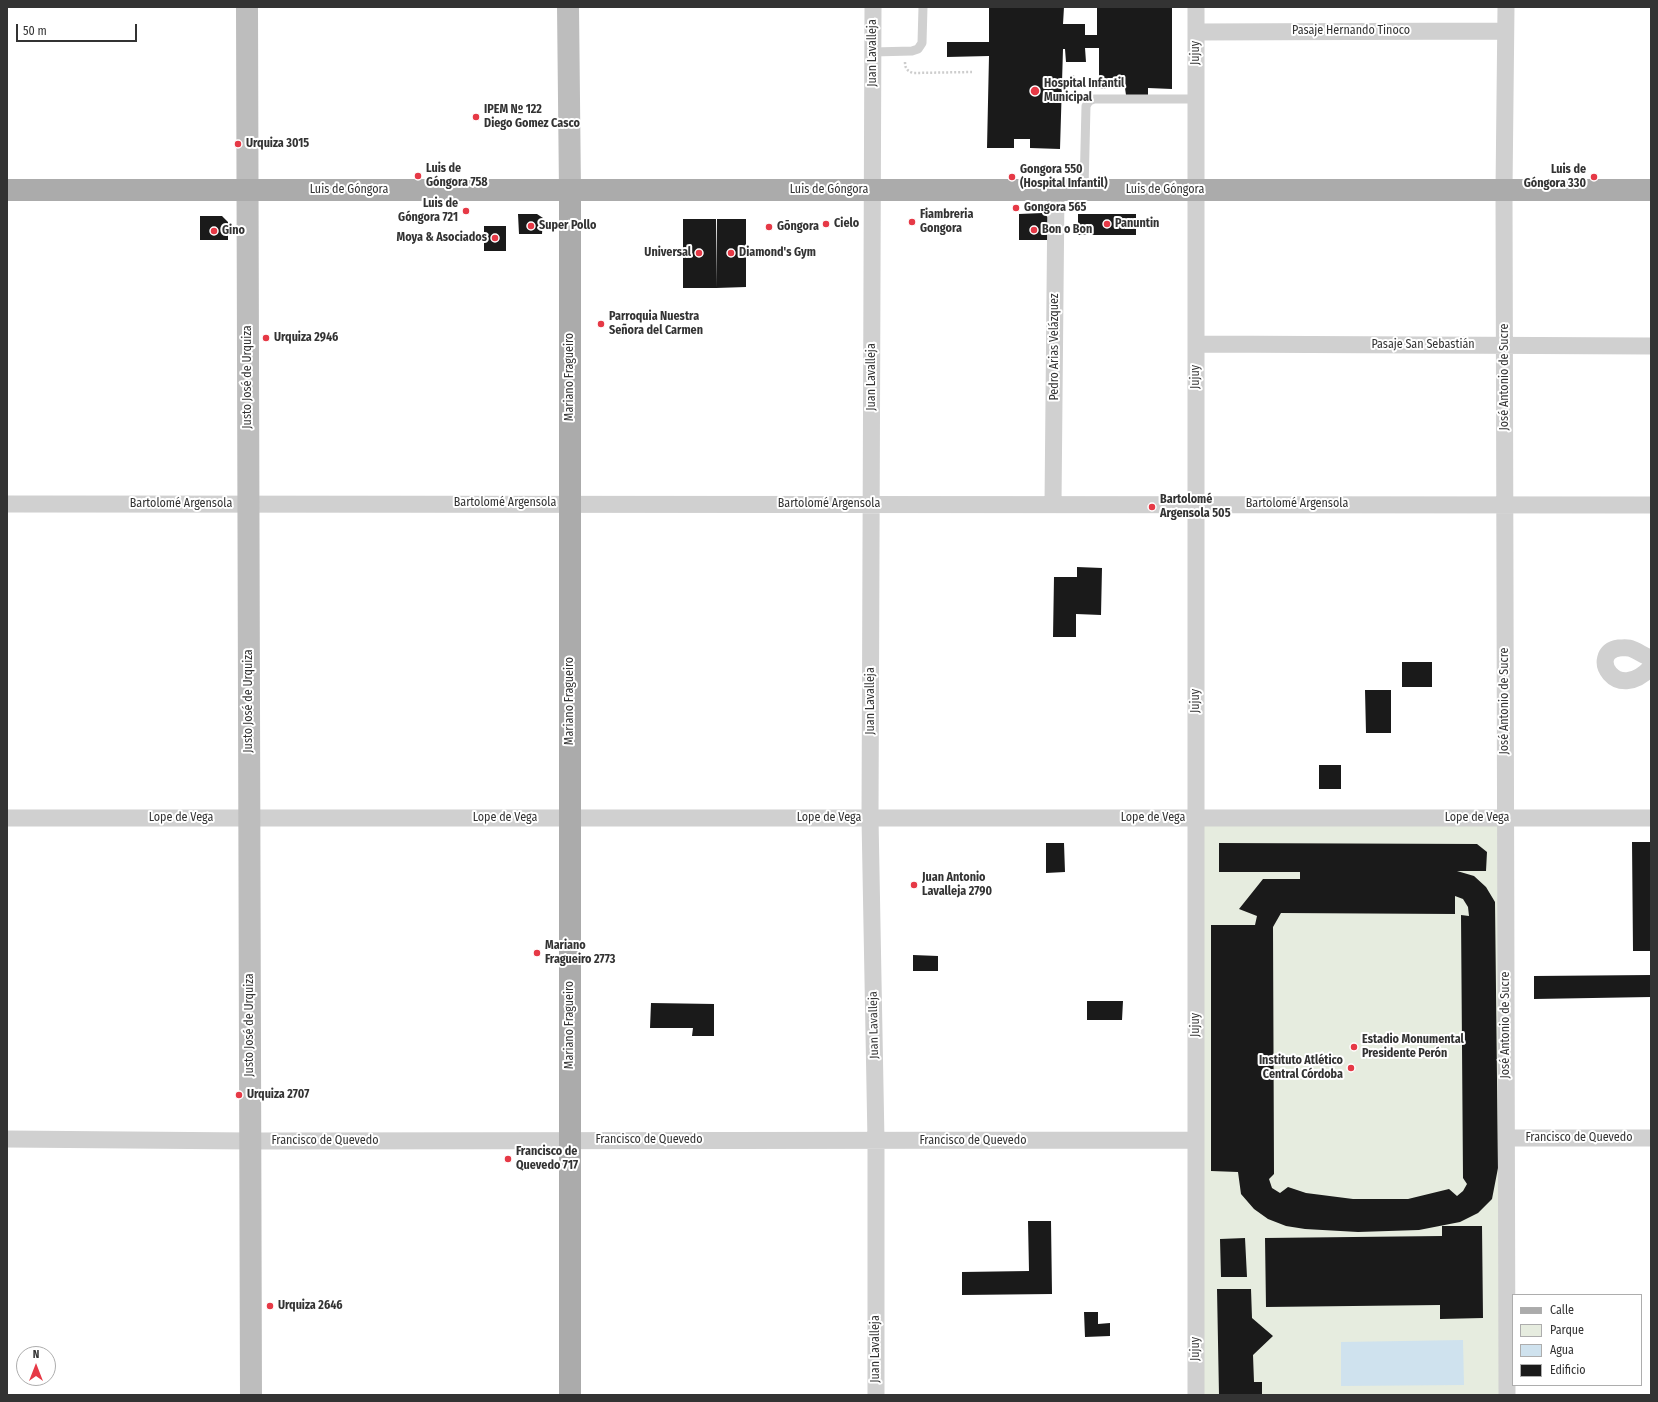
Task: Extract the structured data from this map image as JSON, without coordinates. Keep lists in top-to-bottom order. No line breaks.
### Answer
{"streets":{"main road":["Luis de Góngora","Mariano Fragueiro"],"street":["Pasaje Hernando Tinoco","Juan Lavalleja","Jujuy","Pasaje San Sebastián","Pedro Arias Velázquez","Justo José de Urquiza","José Antonio de Sucre","Bartolomé Argensola","Lope de Vega","Francisco de Quevedo"]},"crossings":[["Pasaje Hernando Tinoco","Jujuy"],["Pasaje Hernando Tinoco","José Antonio de Sucre"],["Juan Lavalleja","Luis de Góngora"],["Juan Lavalleja","Bartolomé Argensola"],["Juan Lavalleja","Lope de Vega"],["Juan Lavalleja","Francisco de Quevedo"],["Jujuy","Luis de Góngora"],["Jujuy","Pasaje San Sebastián"],["Jujuy","Bartolomé Argensola"],["Jujuy","Lope de Vega"],["Jujuy","Francisco de Quevedo"],["Luis de Góngora","Pedro Arias Velázquez"],["Luis de Góngora","Justo José de Urquiza"],["Luis de Góngora","Mariano Fragueiro"],["Luis de Góngora","José Antonio de Sucre"],["Pasaje San Sebastián","José Antonio de Sucre"],["Pedro Arias Velázquez","Bartolomé Argensola"],["Justo José de Urquiza","Bartolomé Argensola"],["Justo José de Urquiza","Lope de Vega"],["Justo José de Urquiza","Francisco de Quevedo"],["Mariano Fragueiro","Bartolomé Argensola"],["Mariano Fragueiro","Lope de Vega"],["Mariano Fragueiro","Francisco de Quevedo"],["José Antonio de Sucre","Bartolomé Argensola"],["José Antonio de Sucre","Lope de Vega"],["José Antonio de Sucre","Francisco de Quevedo"]],"places":["Hospital Infantil Municipal","IPEM Nº 122 Diego Gomez Casco","Urquiza 3015","Luis de Góngora 758","Gongora 550 (Hospital Infantil)","Luis de Góngora 330","Gongora 565","Luis de Góngora 721","Fiambreria Gongora","Cielo","Panuntin","Super Pollo","Gōngora","Bon o Bon","Gino","Moya & Asociados","Universal","Diamond's Gym","Parroquia Nuestra Señora del Carmen","Urquiza 2946","Bartolomé Argensola 505","Juan Antonio Lavalleja 2790","Mariano Fragueiro 2773","Estadio Monumental Presidente Perón","Instituto Atlético Central Córdoba","Urquiza 2707","Francisco de Quevedo 717","Urquiza 2646"],"legend":["Calle","Parque","Agua","Edificio"],"scale_bar":"50 m","north":"top"}
